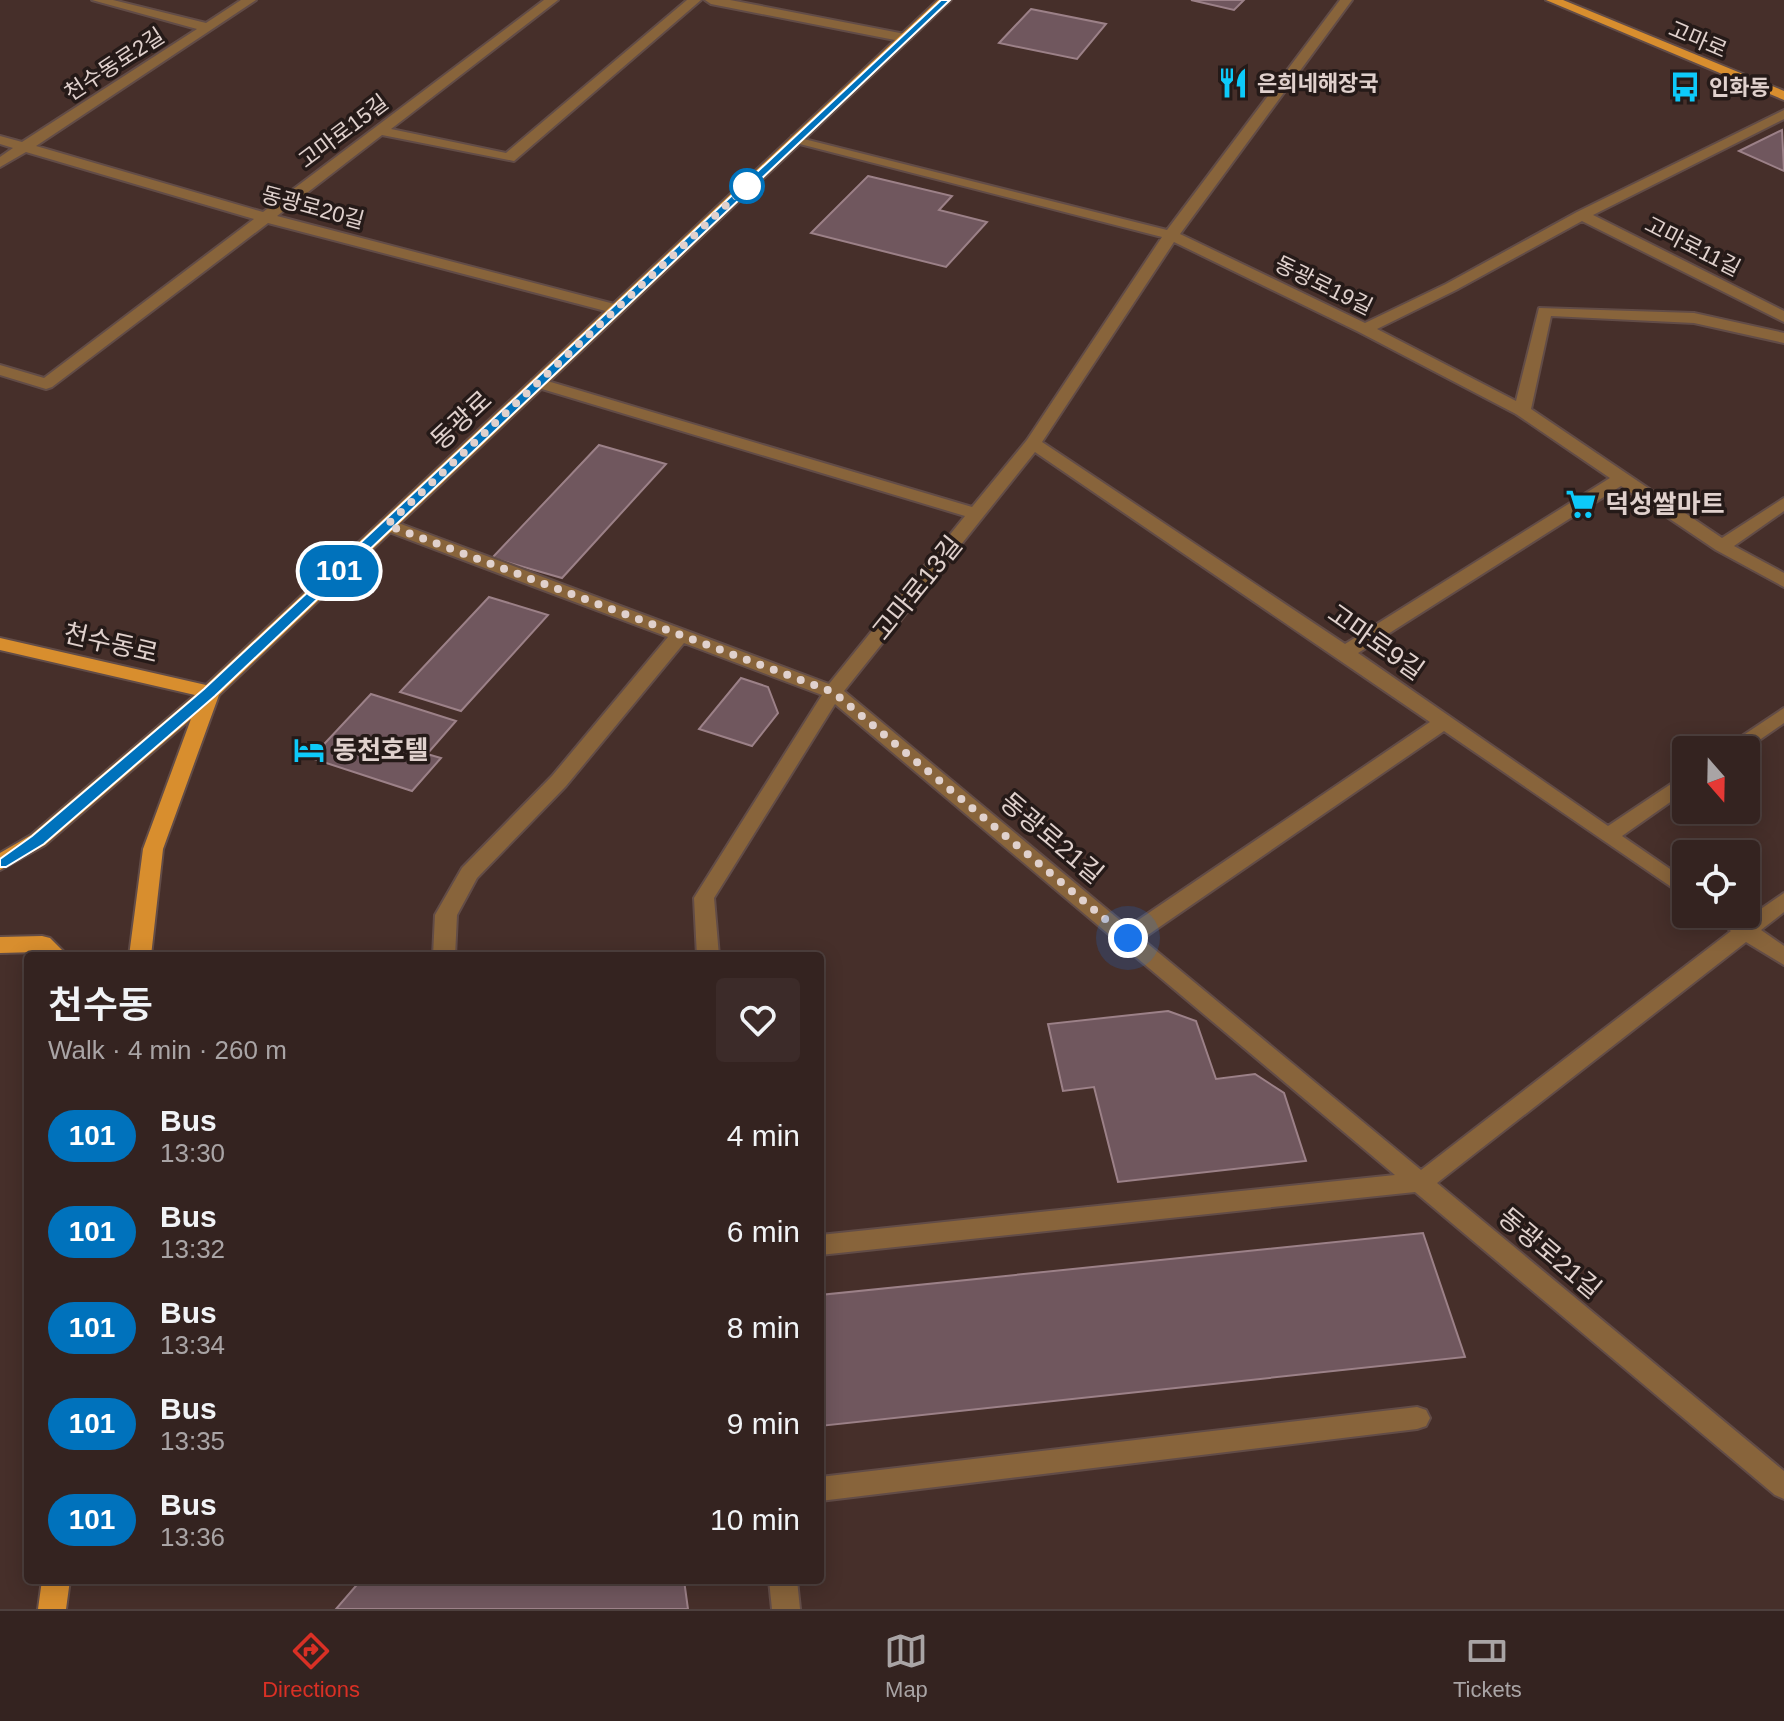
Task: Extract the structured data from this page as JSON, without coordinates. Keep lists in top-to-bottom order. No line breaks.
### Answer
{"streets":{"main road":["고마로","동광로","천수동로"],"street":["천수동로2길","고마로15길","동광로20길","고마로11길","동광로19길","고마로13길","고마로9길","동광로21길"]},"crossings":[["천수동로2길","동광로20길"],["고마로15길","동광로20길"],["동광로20길","동광로"],["동광로19길","동광로"],["동광로19길","고마로13길"],["동광로","천수동로"],["동광로","동광로21길"],["고마로13길","고마로9길"],["고마로13길","동광로21길"]],"places":{"restaurant":["은희네해장국"],"bus stop":["인화동"],"supermarket":["덕성쌀마트"],"hotel":["동천호텔"]},"lines":["bus line 101"],"north":"bottom","page":{"on_map":"101","heading":["천수동","Walk · 4 min · 260 m"],"list":[{"mark":"101","name":"Bus","note":"13:30","value":"4 min"},{"mark":"101","name":"Bus","note":"13:32","value":"6 min"},{"mark":"101","name":"Bus","note":"13:34","value":"8 min"},{"mark":"101","name":"Bus","note":"13:35","value":"9 min"},{"mark":"101","name":"Bus","note":"13:36","value":"10 min"}],"tabs":["Directions","Map","Tickets"]}}
